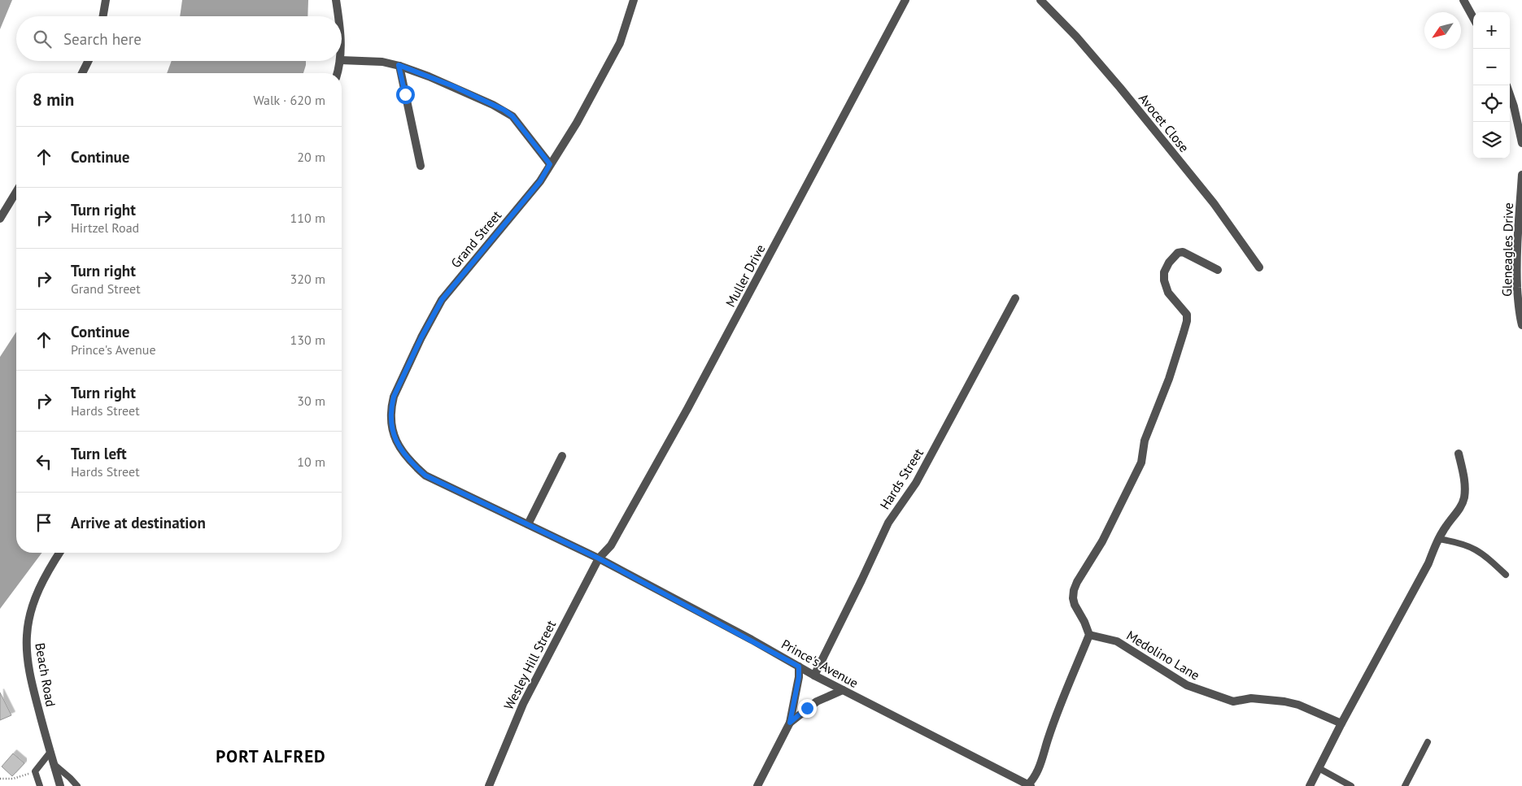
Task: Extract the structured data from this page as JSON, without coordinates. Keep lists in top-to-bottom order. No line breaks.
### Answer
{"streets":{"street":["Avocet Close","Grand Street","Gleneagles Drive","Muller Drive","Hards Street","Medolino Lane","Prince's Avenue","Wesley Hill Street","Beach Road"]},"crossings":[["Grand Street","Muller Drive"],["Grand Street","Prince's Avenue"],["Grand Street","Wesley Hill Street"],["Muller Drive","Prince's Avenue"],["Muller Drive","Wesley Hill Street"],["Hards Street","Prince's Avenue"],["Prince's Avenue","Wesley Hill Street"]],"districts":["PORT ALFRED"],"north":"bottom left","page":{"map_buttons":["+","−"],"search":"Search here","heading":["8 min","Walk · 620 m"],"list":[["Continue","20 m"],["Turn right","Hirtzel Road","110 m"],["Turn right","Grand Street","320 m"],["Continue","Prince's Avenue","130 m"],["Turn right","Hards Street","30 m"],["Turn left","Hards Street","10 m"],"Arrive at destination"]}}
